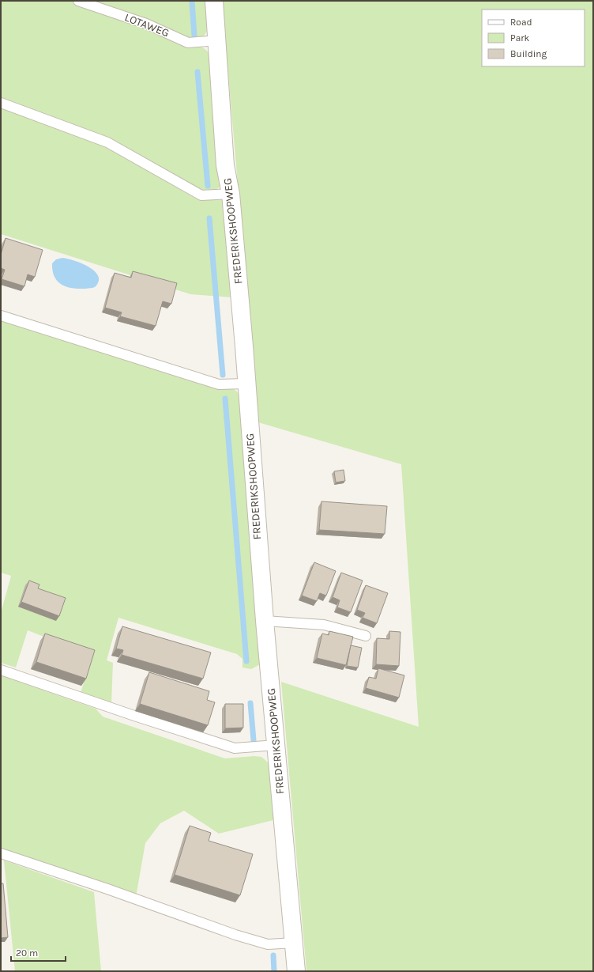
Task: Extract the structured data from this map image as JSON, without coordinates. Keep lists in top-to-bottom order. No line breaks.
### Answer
{"streets":{"street":["FREDERIKSHOOPWEG"],"lane":["LOTAWEG"]},"crossings":[["LOTAWEG","FREDERIKSHOOPWEG"]],"legend":["Road","Park","Building"],"scale_bar":"20 m"}
